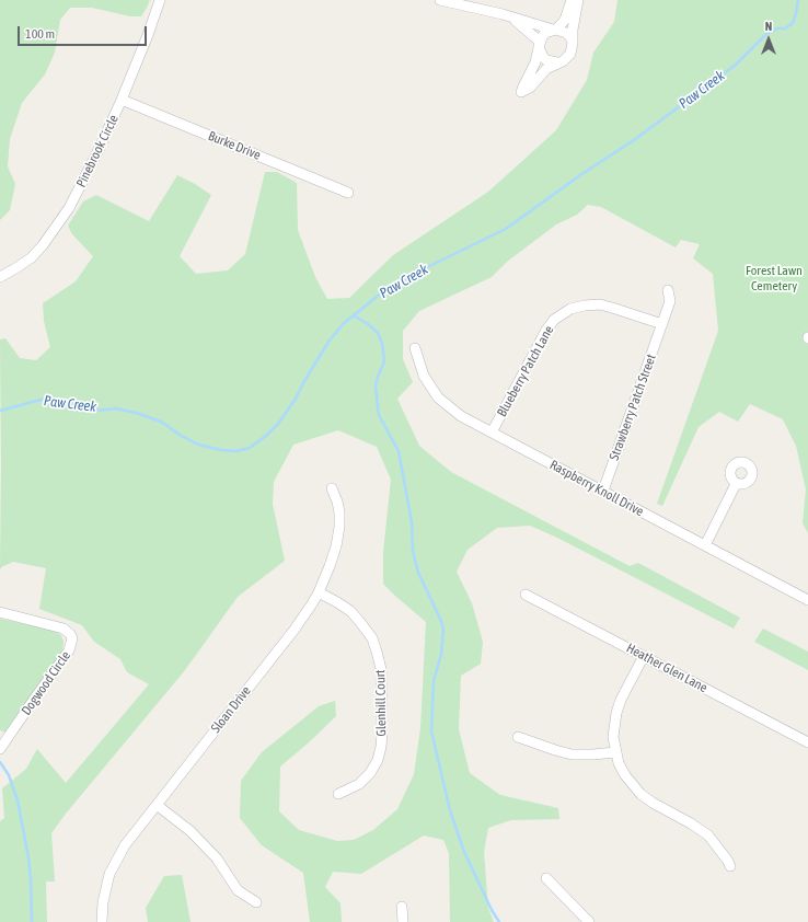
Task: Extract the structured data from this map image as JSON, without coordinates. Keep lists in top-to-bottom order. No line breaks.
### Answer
{"streets":{"street":["Burke Drive","Pinebrook Circle","Blueberry Patch Lane","Strawberry Patch Street","Raspberry Knoll Drive","Heather Glen Lane","Dogwood Circle","Glenhill Court","Sloan Drive"]},"crossings":[["Burke Drive","Pinebrook Circle"],["Blueberry Patch Lane","Strawberry Patch Street"],["Blueberry Patch Lane","Raspberry Knoll Drive"],["Strawberry Patch Street","Raspberry Knoll Drive"],["Glenhill Court","Sloan Drive"]],"water":["Paw Creek"],"parks":["Forest Lawn Cemetery"],"scale_bar":"100 m","north":"top"}
